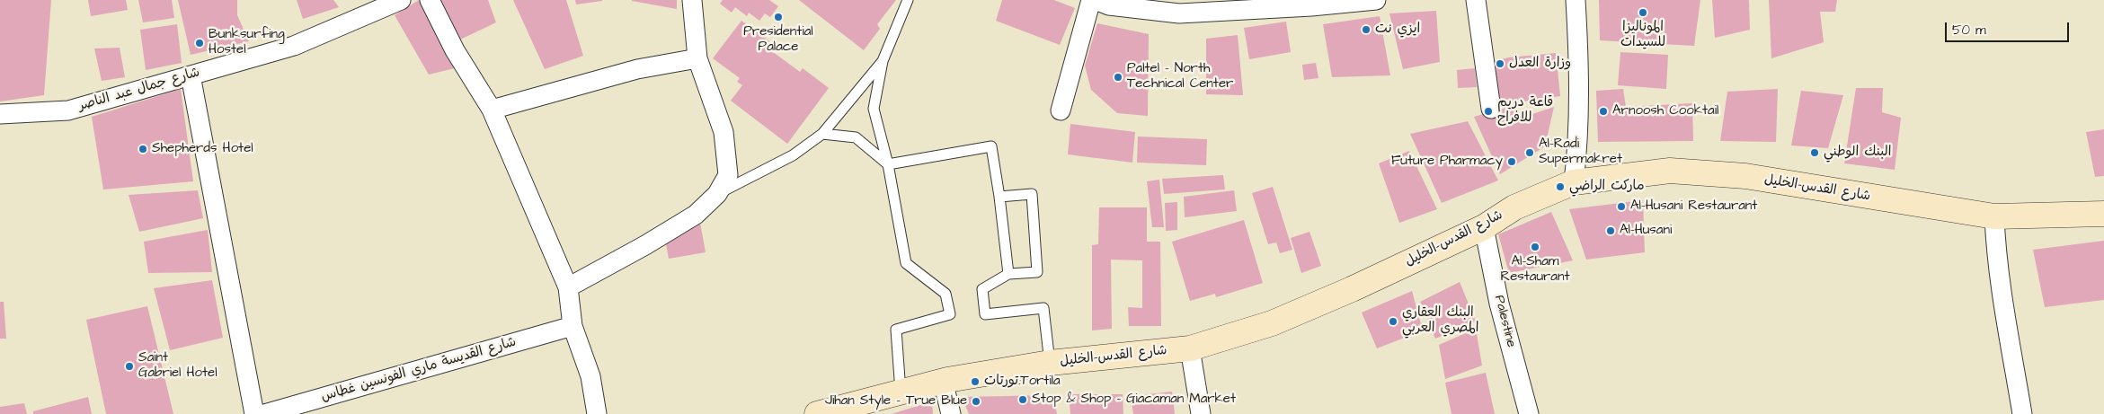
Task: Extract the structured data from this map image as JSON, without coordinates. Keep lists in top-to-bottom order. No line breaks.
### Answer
{"streets":{"main road":["شارع القدس-الخليل"],"street":["شارع جمال عبد الناصر","Palestine","شارع القديسة ماري الفونسين غطاس"]},"crossings":[["شارع القدس-الخليل","Palestine"]],"places":["الموناليزا للسيدات","Presidential Palace","ايزي نت","Bunksurfing Hostel","وزارة العدل","Paltel - North Technical Center","قاعة دريم للافراح","Arnoosh Cooktail","Shepherds Hotel","Al-Radi Supermakret","البنك الوطني","Future Pharmacy","ماركت الراضي","Al-Husani Restaurant","Al-Husani","Al-Sham Restaurant","البنك العقاري المصري العربي","Saint Gabriel Hotel","تورتات.Tortila","Stop & Shop - Giacaman Market","Jihan Style - True Blue"],"scale_bar":"50 m"}
